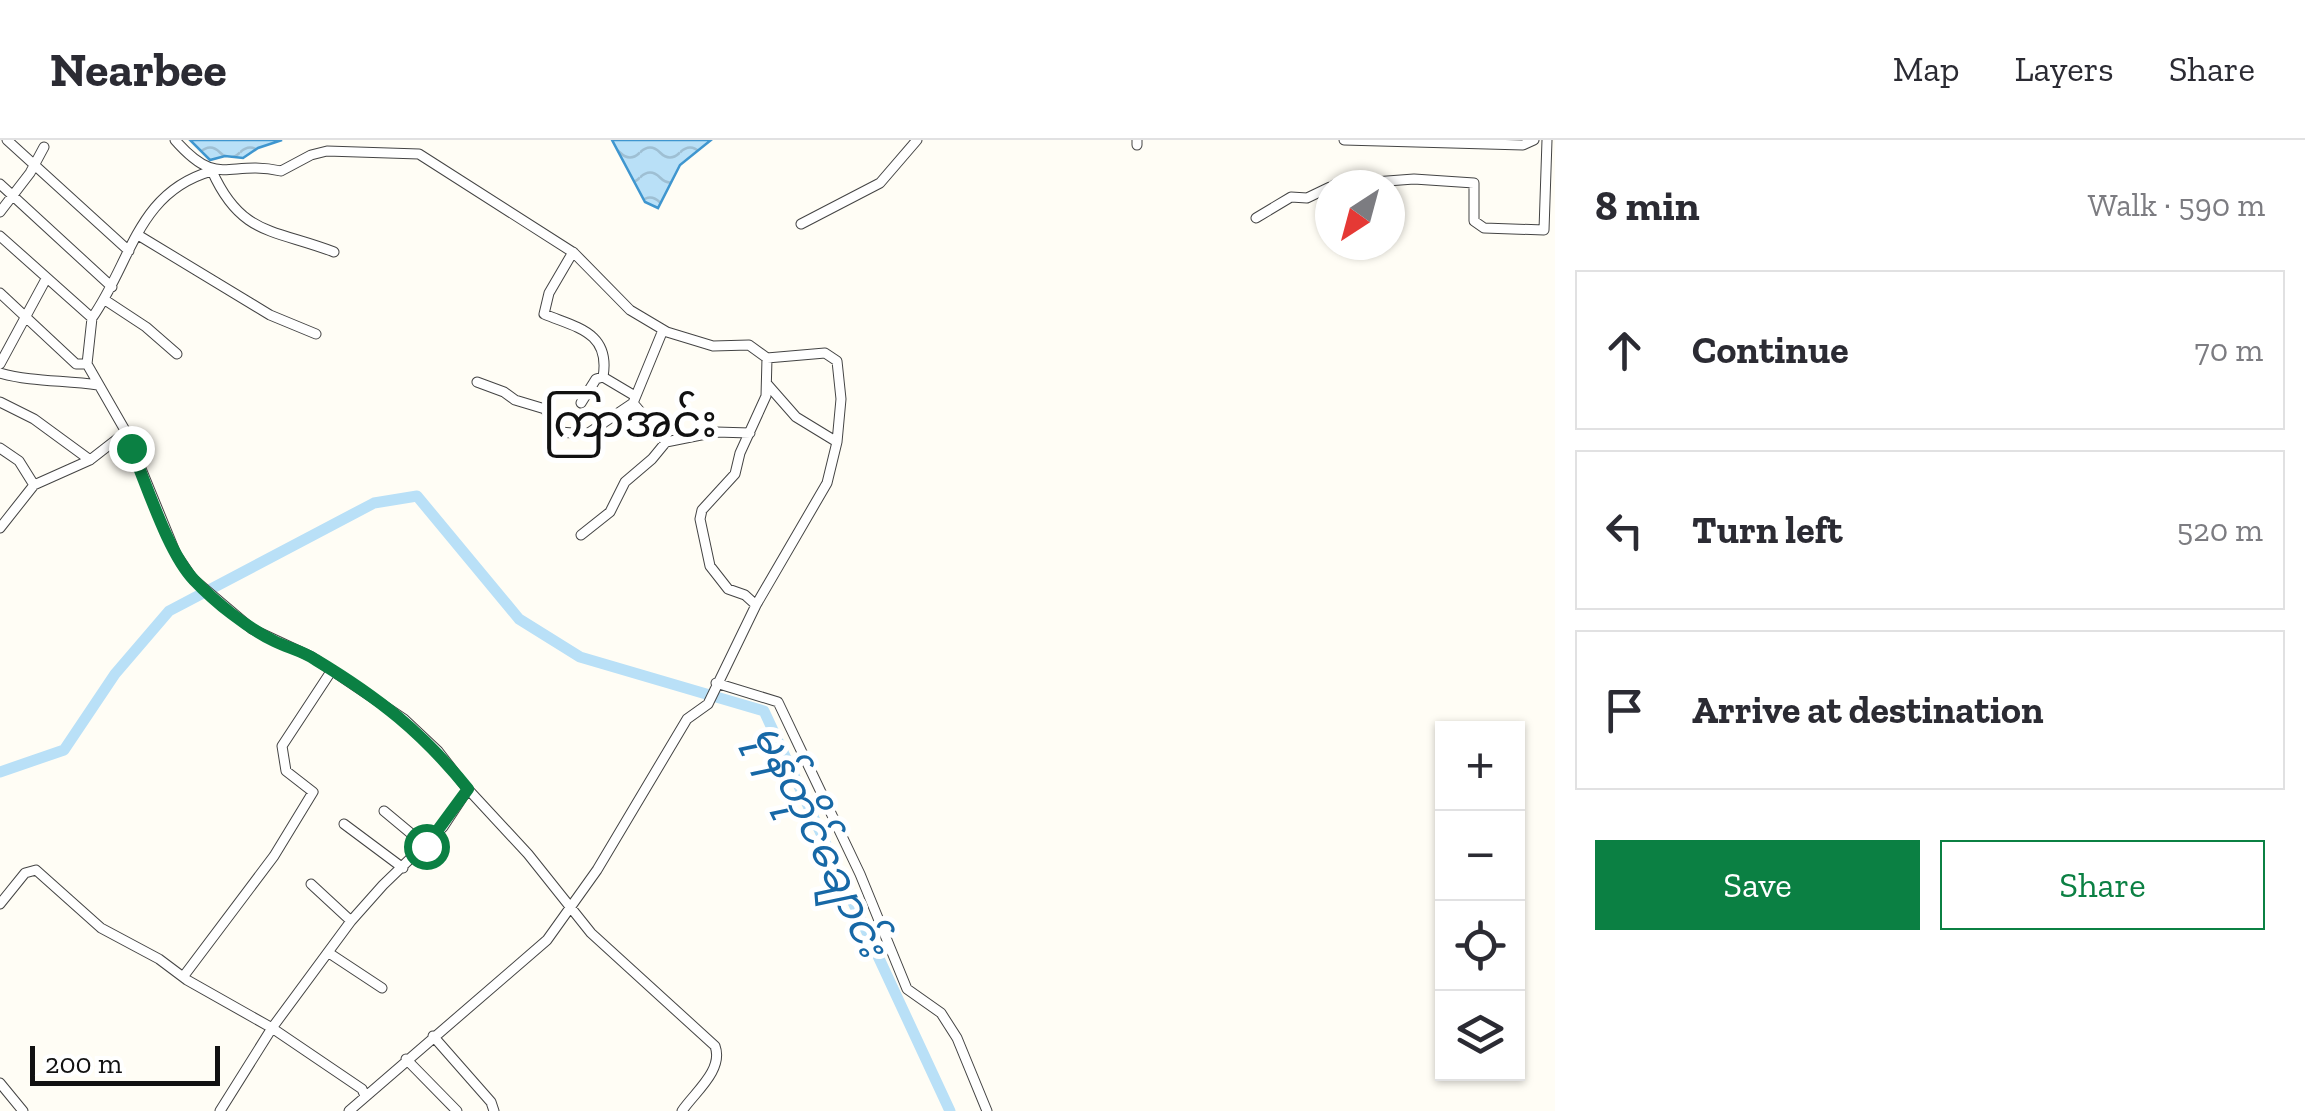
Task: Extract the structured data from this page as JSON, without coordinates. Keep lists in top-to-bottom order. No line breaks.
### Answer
{"districts":["ကြာအင်း"],"water":["မုန်တိုင်ချောင်း"],"scale_bar":"200 m","north":"bottom left","page":{"header":"Nearbee","nav":["Map","Layers","Share"],"heading":["8 min","Walk · 590 m"],"list":[["Continue","70 m"],["Turn left","520 m"],"Arrive at destination"],"map_buttons":["+","−"],"buttons":["Save","Share"],"scale":"200 m"}}
